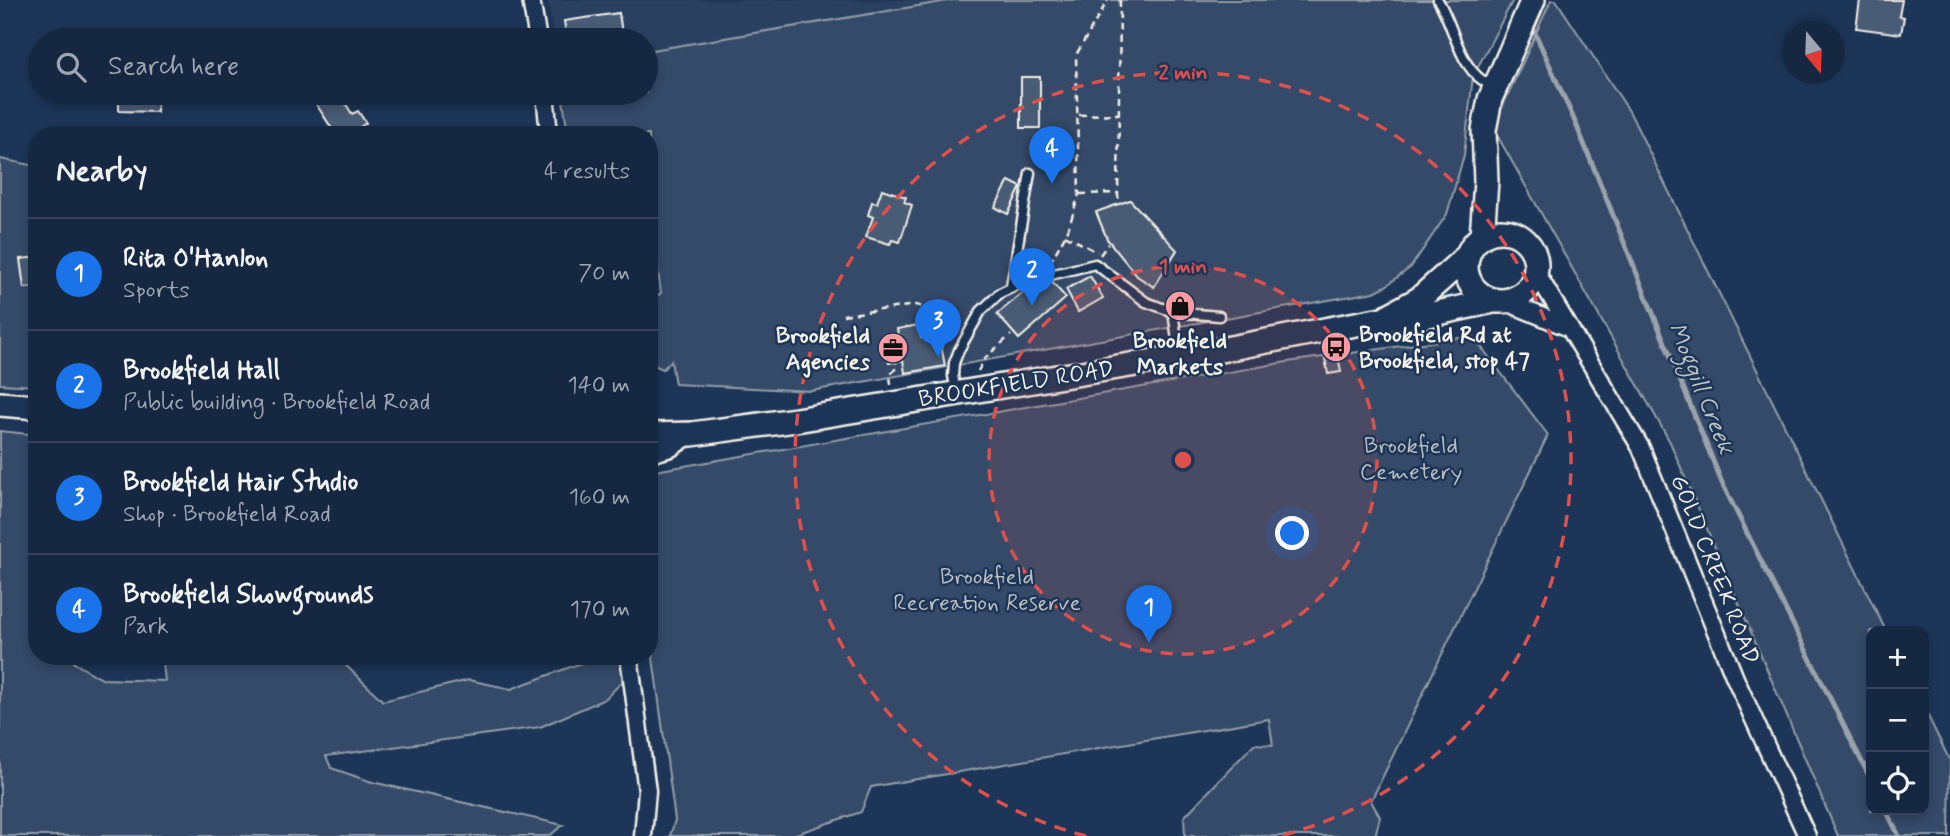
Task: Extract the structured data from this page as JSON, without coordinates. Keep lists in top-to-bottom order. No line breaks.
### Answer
{"streets":{"main road":["BROOKFIELD ROAD"],"street":["GOLD CREEK ROAD"]},"crossings":[["BROOKFIELD ROAD","GOLD CREEK ROAD"]],"water":["Moggill Creek"],"parks":["Brookfield Cemetery","Brookfield Recreation Reserve"],"places":{"shop":["Brookfield Markets"],"bus stop":["Brookfield Rd at Brookfield, stop 47"],"office":["Brookfield Agencies"]},"north":"bottom","page":{"search":"Search here","pins":["4","2","3","1"],"heading":["Nearby","4 results"],"list":[{"mark":"1","name":"Rita O'Hanlon","note":"Sports","value":"70 m"},{"mark":"2","name":"Brookfield Hall","note":"Public building · Brookfield Road","value":"140 m"},{"mark":"3","name":"Brookfield Hair Studio","note":"Shop · Brookfield Road","value":"160 m"},{"mark":"4","name":"Brookfield Showgrounds","note":"Park","value":"170 m"}],"map_buttons":["+","−"]},"rings":["2 min","1 min"]}
